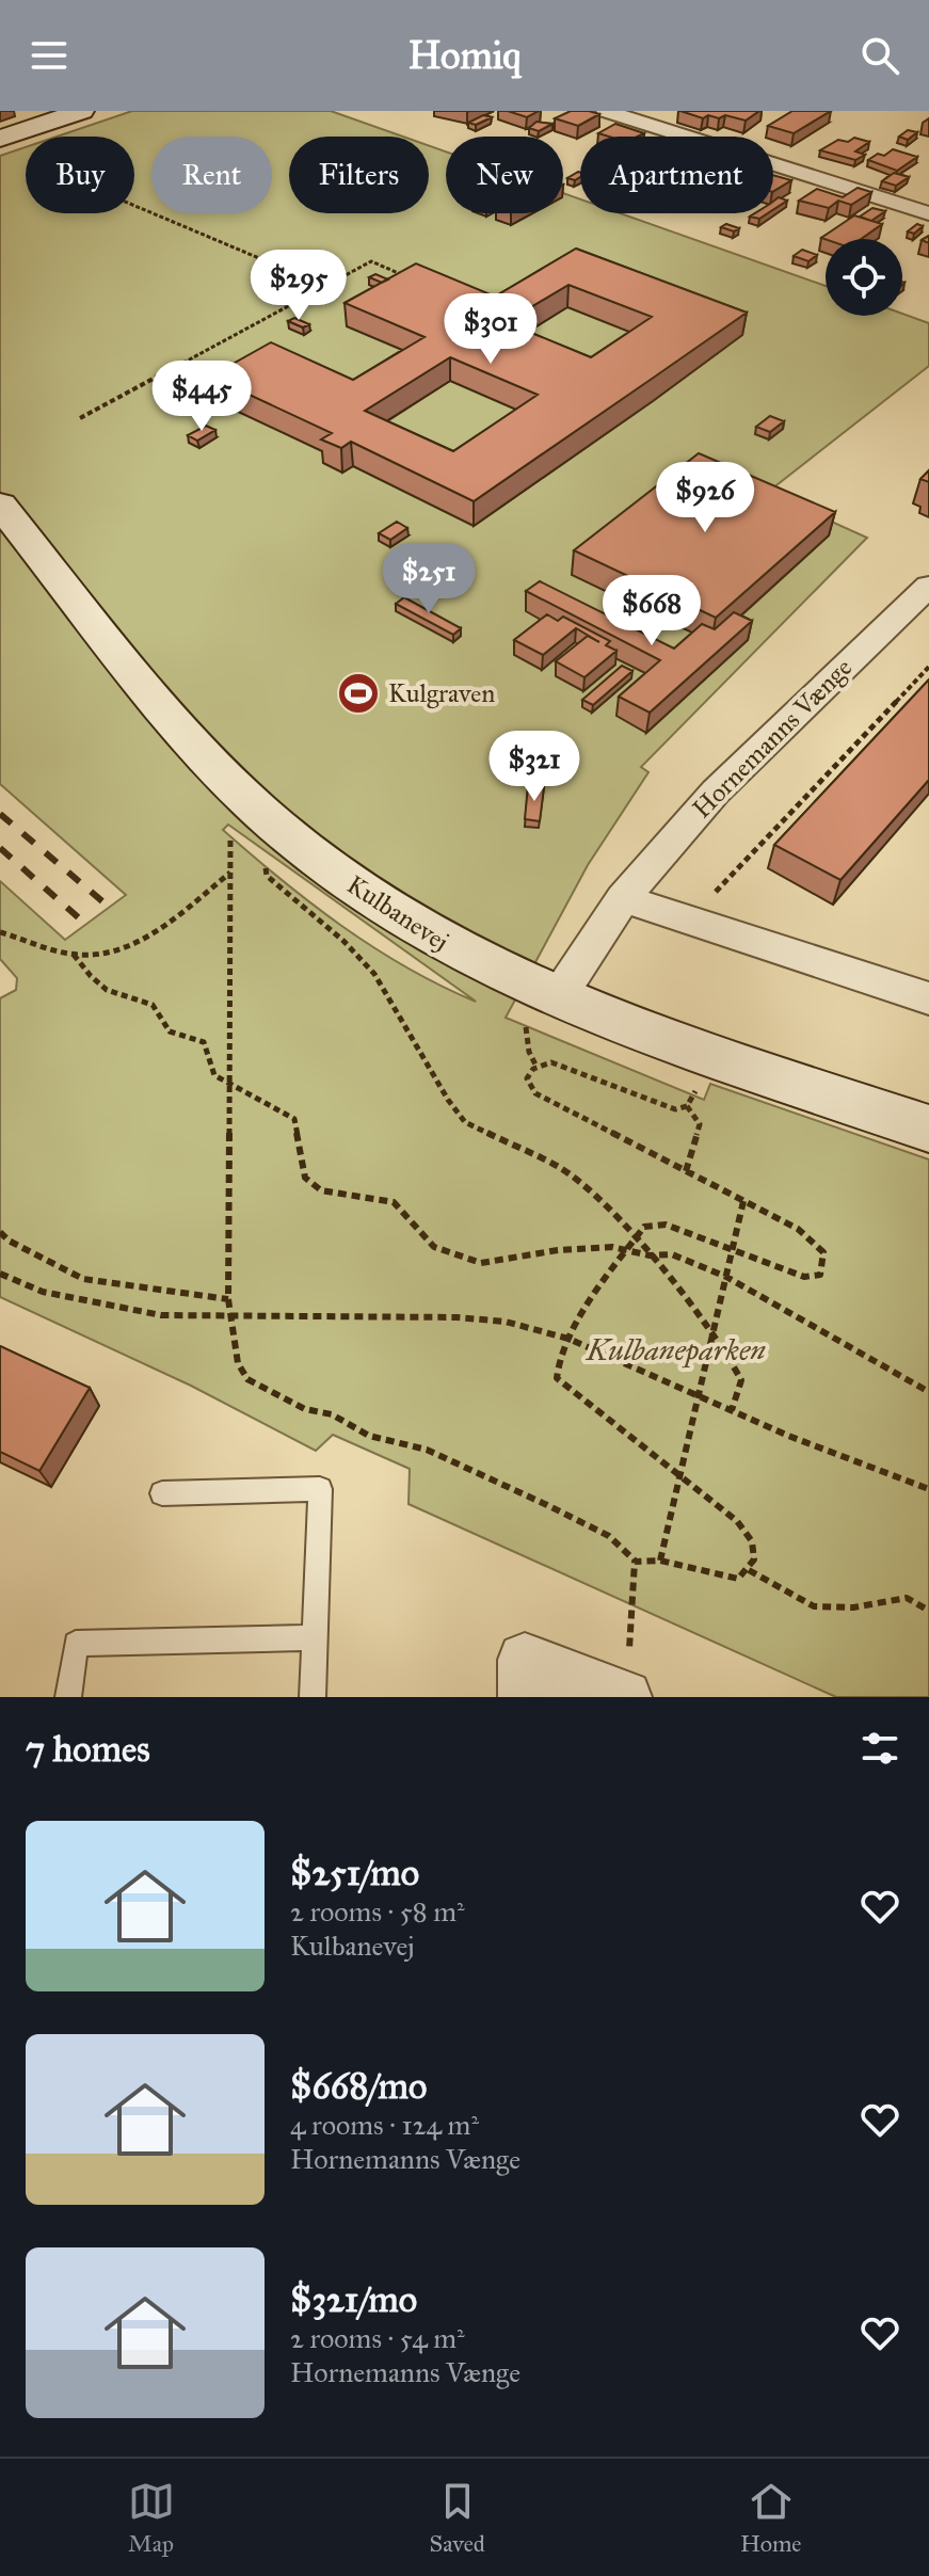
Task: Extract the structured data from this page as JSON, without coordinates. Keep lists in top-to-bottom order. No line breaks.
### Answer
{"streets":{"street":["Hornemanns Vænge","Kulbanevej"]},"crossings":[["Hornemanns Vænge","Kulbanevej"]],"parks":["Kulbaneparken"],"places":{"sports":["Kulgraven"]},"page":{"header":"Homiq","chip":["Buy","Rent","Filters","New","Apartment"],"price":["$295","$301","$445","$926","$251","$668","$321"],"heading":"7 homes","list":[{"name":"$251/mo","note":"2 rooms · 58 m² · Kulbanevej"},{"name":"$668/mo","note":"4 rooms · 124 m² · Hornemanns Vænge"},{"name":"$321/mo","note":"2 rooms · 54 m² · Hornemanns Vænge"}],"tabs":["Map","Saved","Home"]}}
